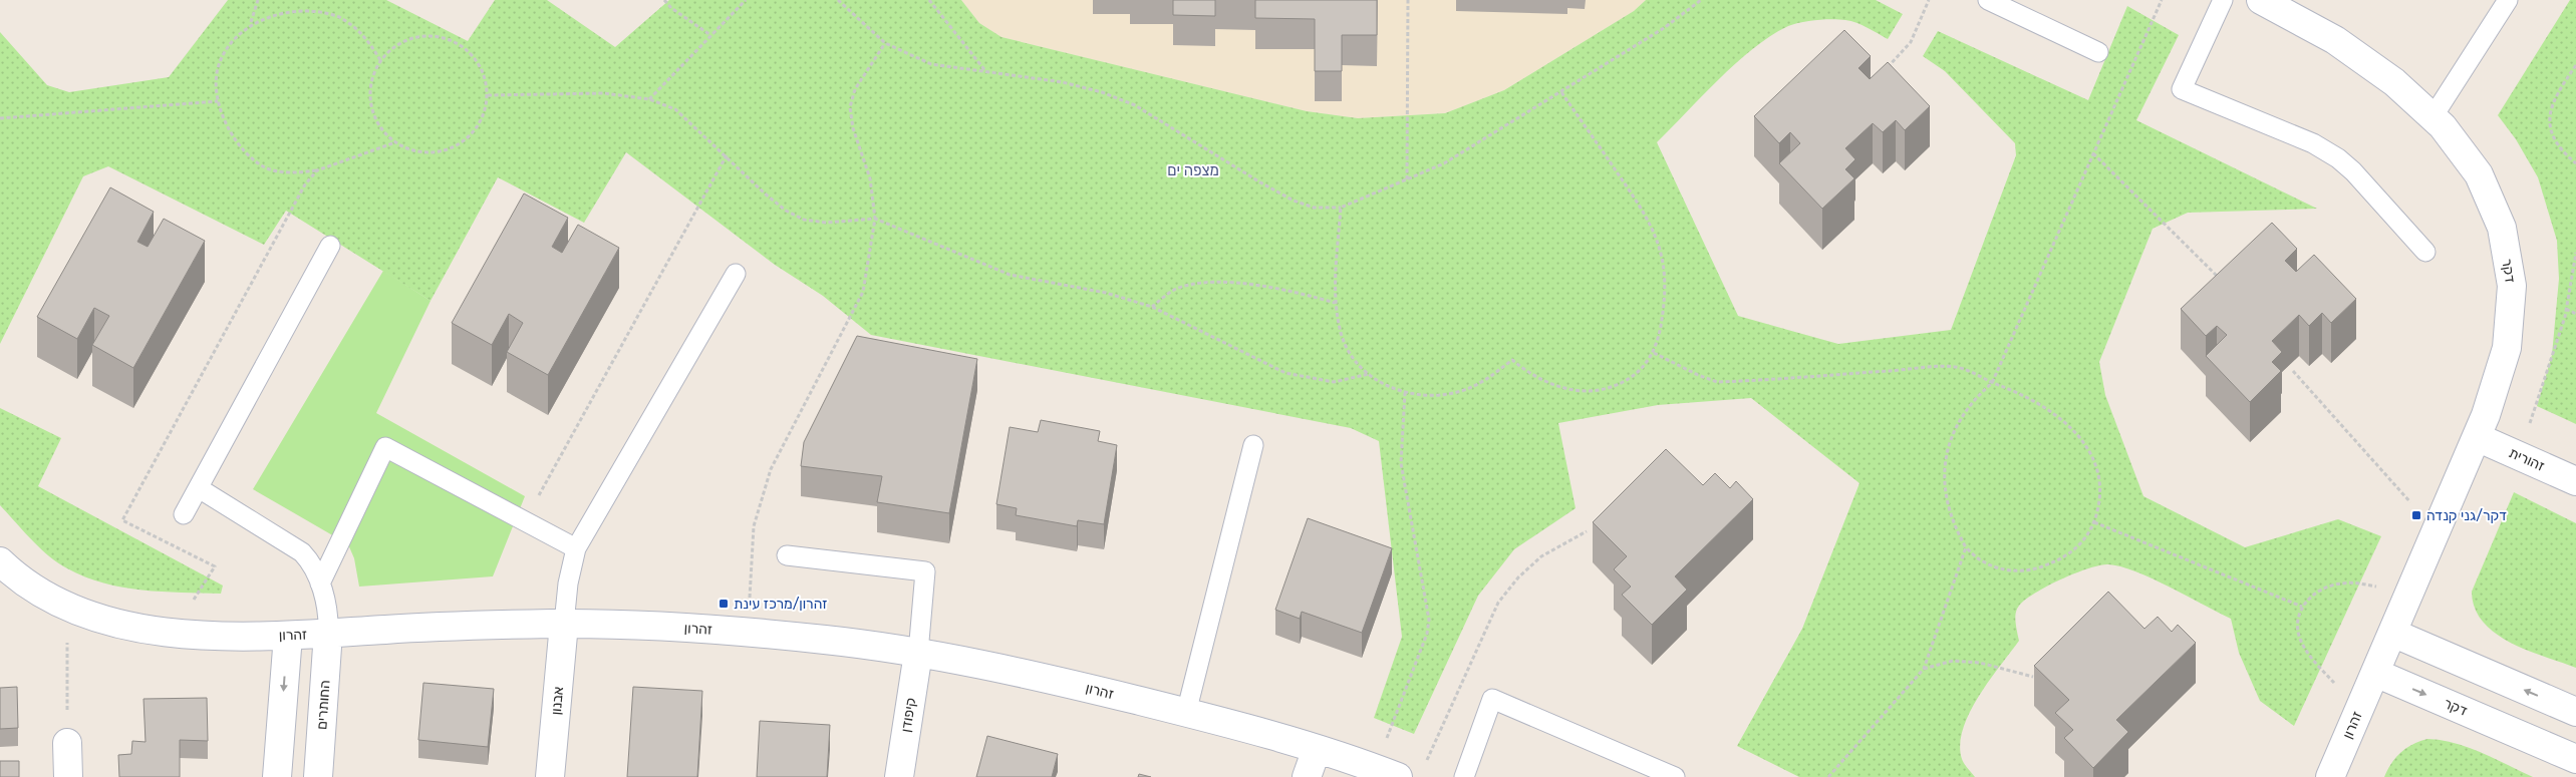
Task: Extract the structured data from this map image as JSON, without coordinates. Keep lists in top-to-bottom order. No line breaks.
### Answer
{"streets":{"street":["דקר","זהורית","זהרון","אבנון","החותרים","קיפודן"]},"crossings":[["דקר","זהורית"],["דקר","זהרון"],["זהרון","אבנון"],["זהרון","החותרים"],["זהרון","קיפודן"]],"districts":["מצפה ים"],"places":{"transit":["דקר/גני קנדה","זהרון/מרכז עינת"]}}
